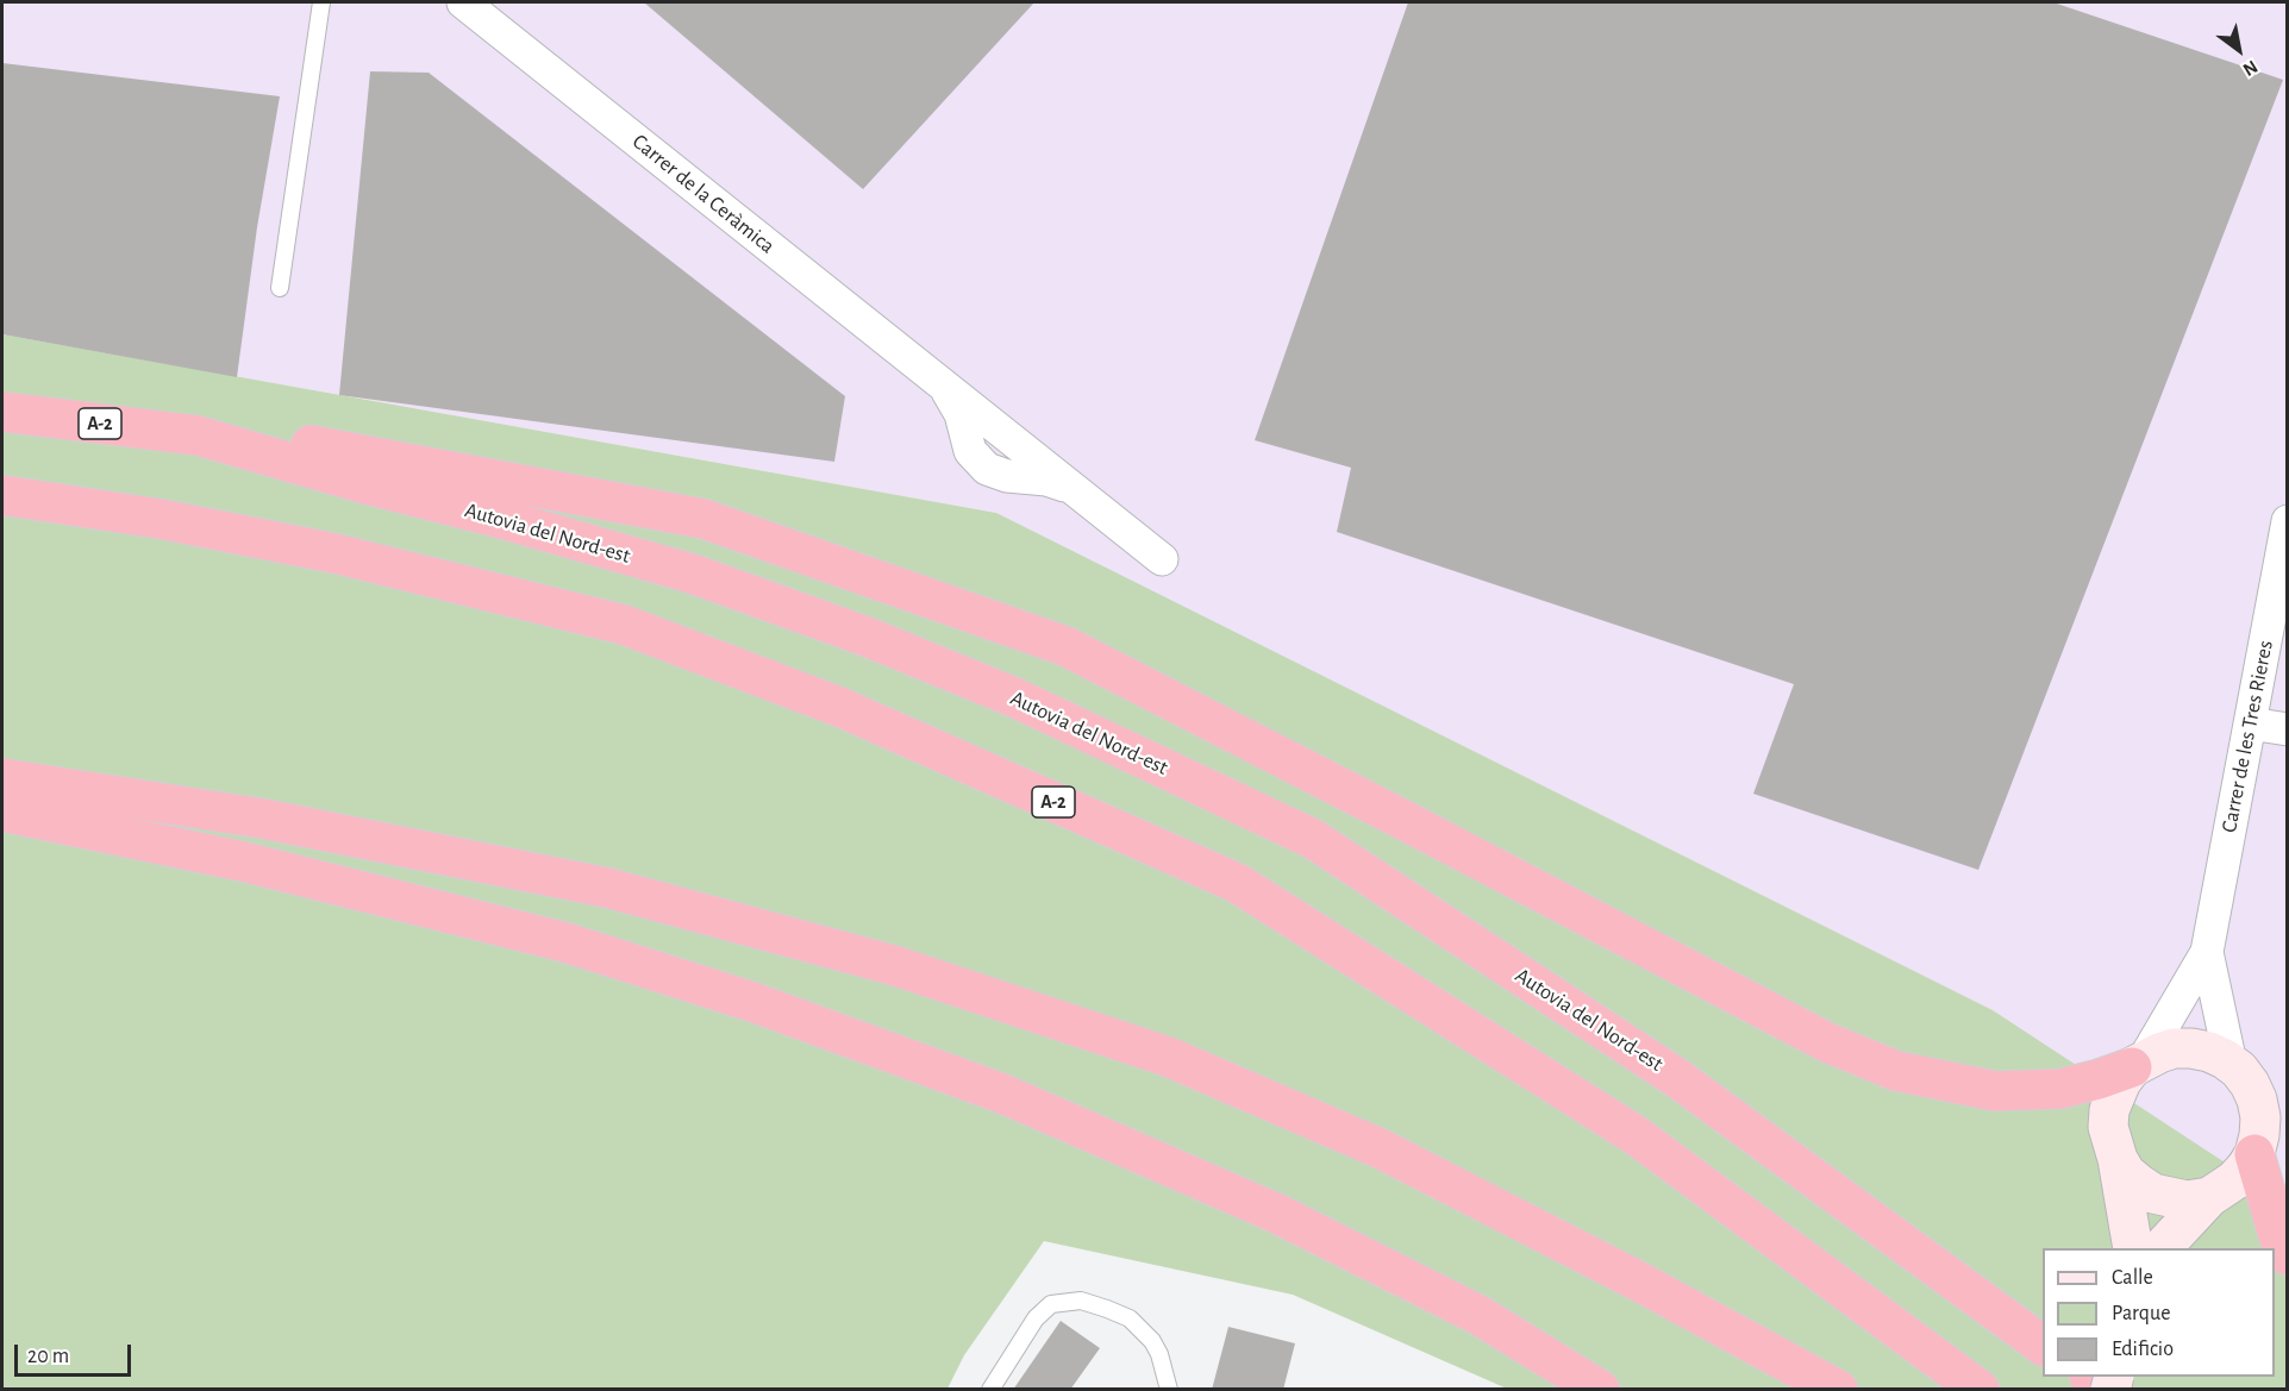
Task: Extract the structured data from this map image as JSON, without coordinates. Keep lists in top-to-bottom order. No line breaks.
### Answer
{"streets":{"highway":["A-2","Autovia del Nord-est"],"street":["Carrer de la Ceràmica","Carrer de les Tres Rieres"]},"legend":["Calle","Parque","Edificio"],"scale_bar":"20 m","north":"bottom right"}
